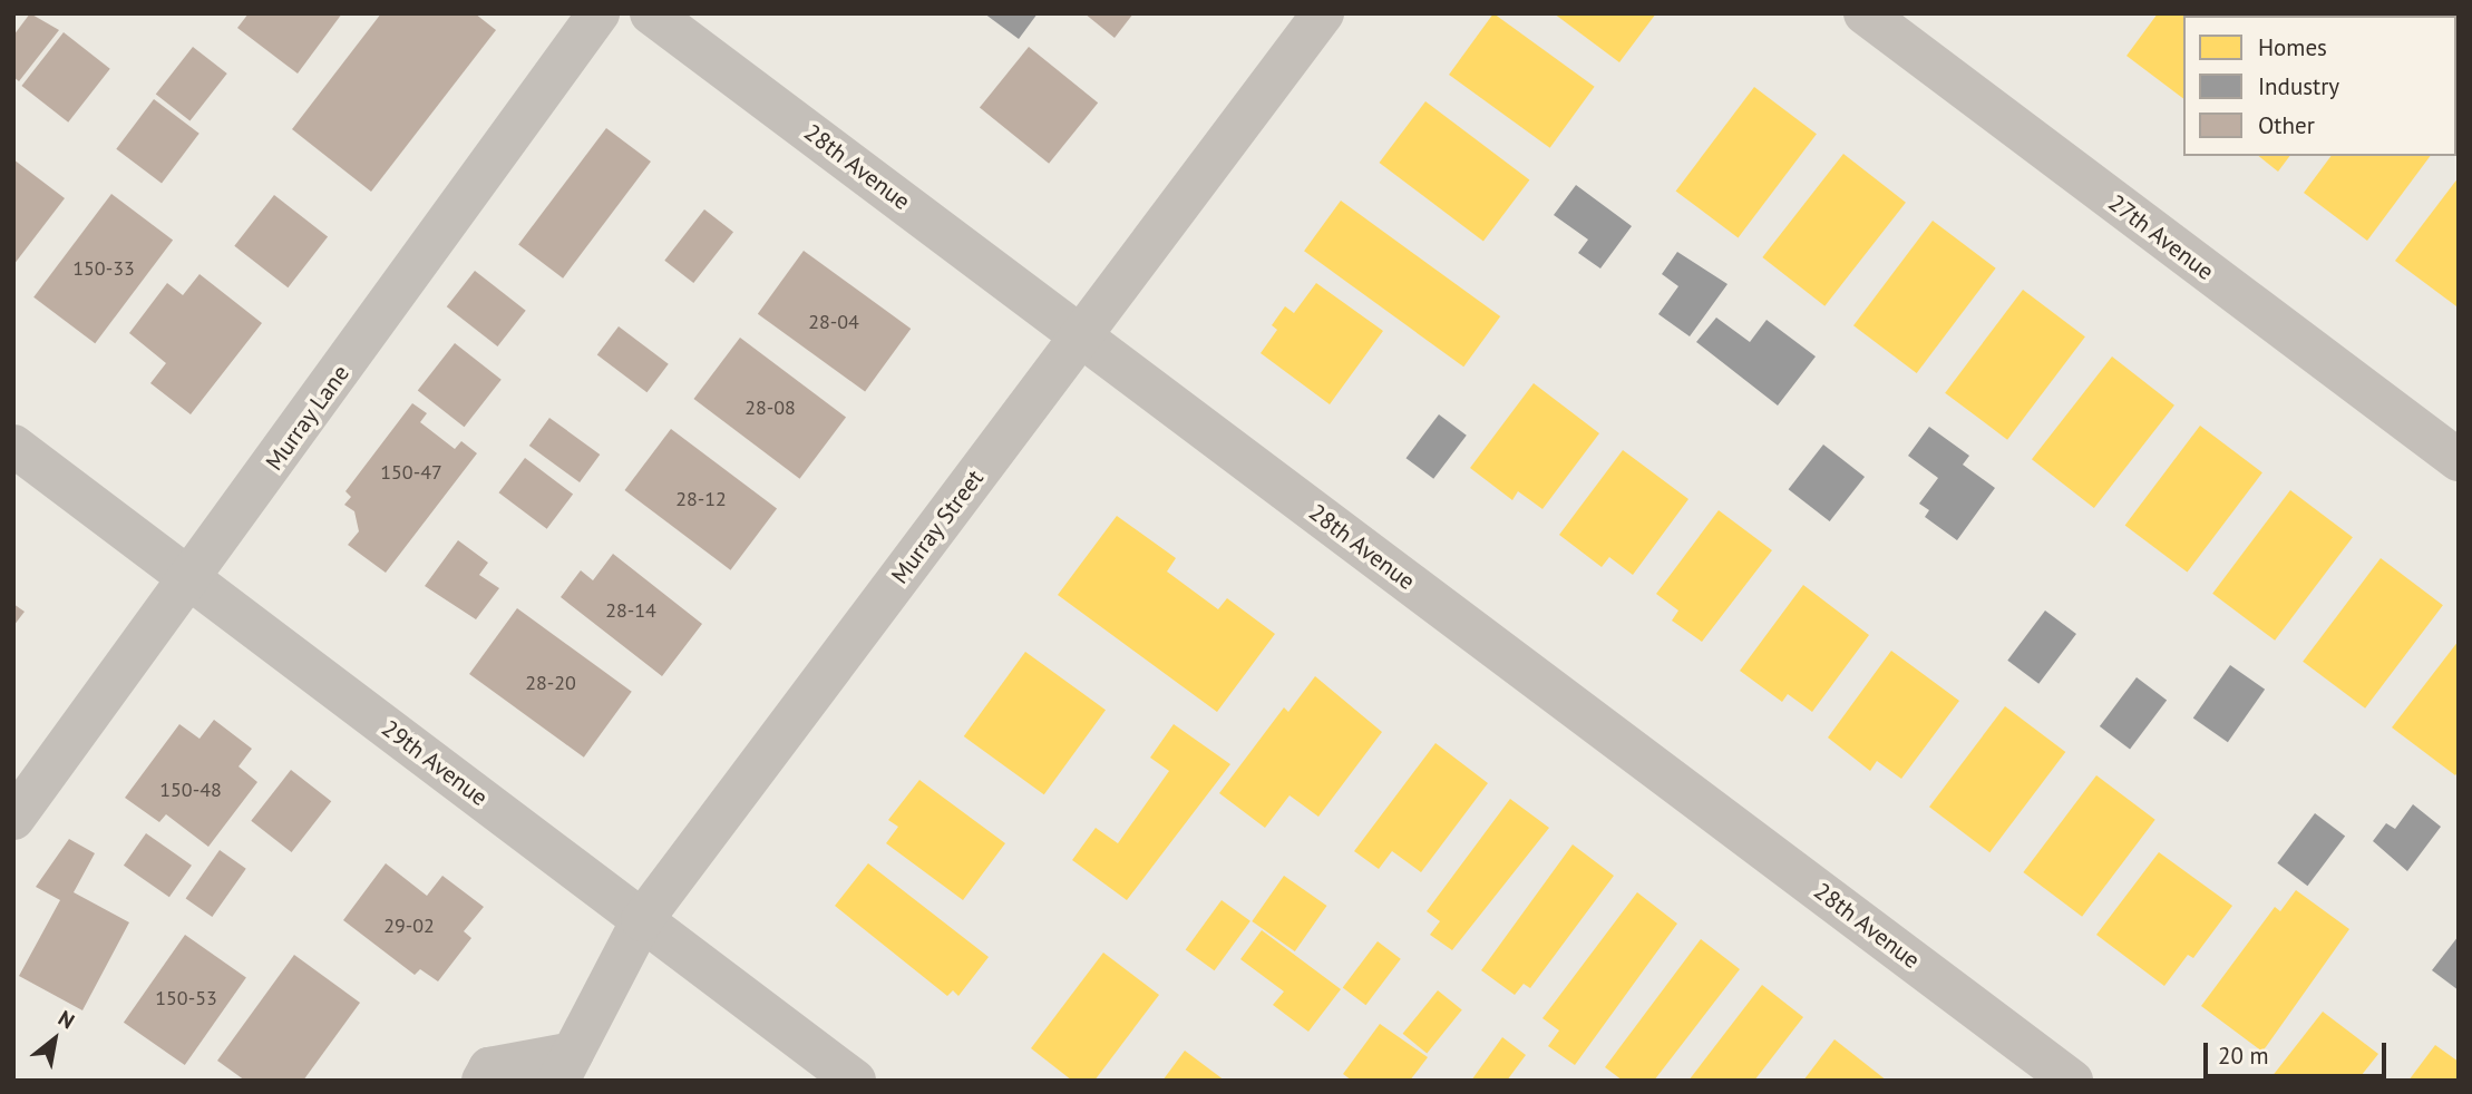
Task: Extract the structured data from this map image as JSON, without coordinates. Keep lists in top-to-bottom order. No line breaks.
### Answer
{"streets":{"street":["28th Avenue","27th Avenue","Murray Lane","Murray Street","29th Avenue"]},"crossings":[["28th Avenue","Murray Street"],["Murray Lane","29th Avenue"],["Murray Street","29th Avenue"]],"house_numbers":["150-33","28-04","28-08","150-47","28-12","28-14","28-20","150-48","29-02","150-53"],"legend":["Homes","Industry","Other"],"scale_bar":"20 m","north":"top right"}
